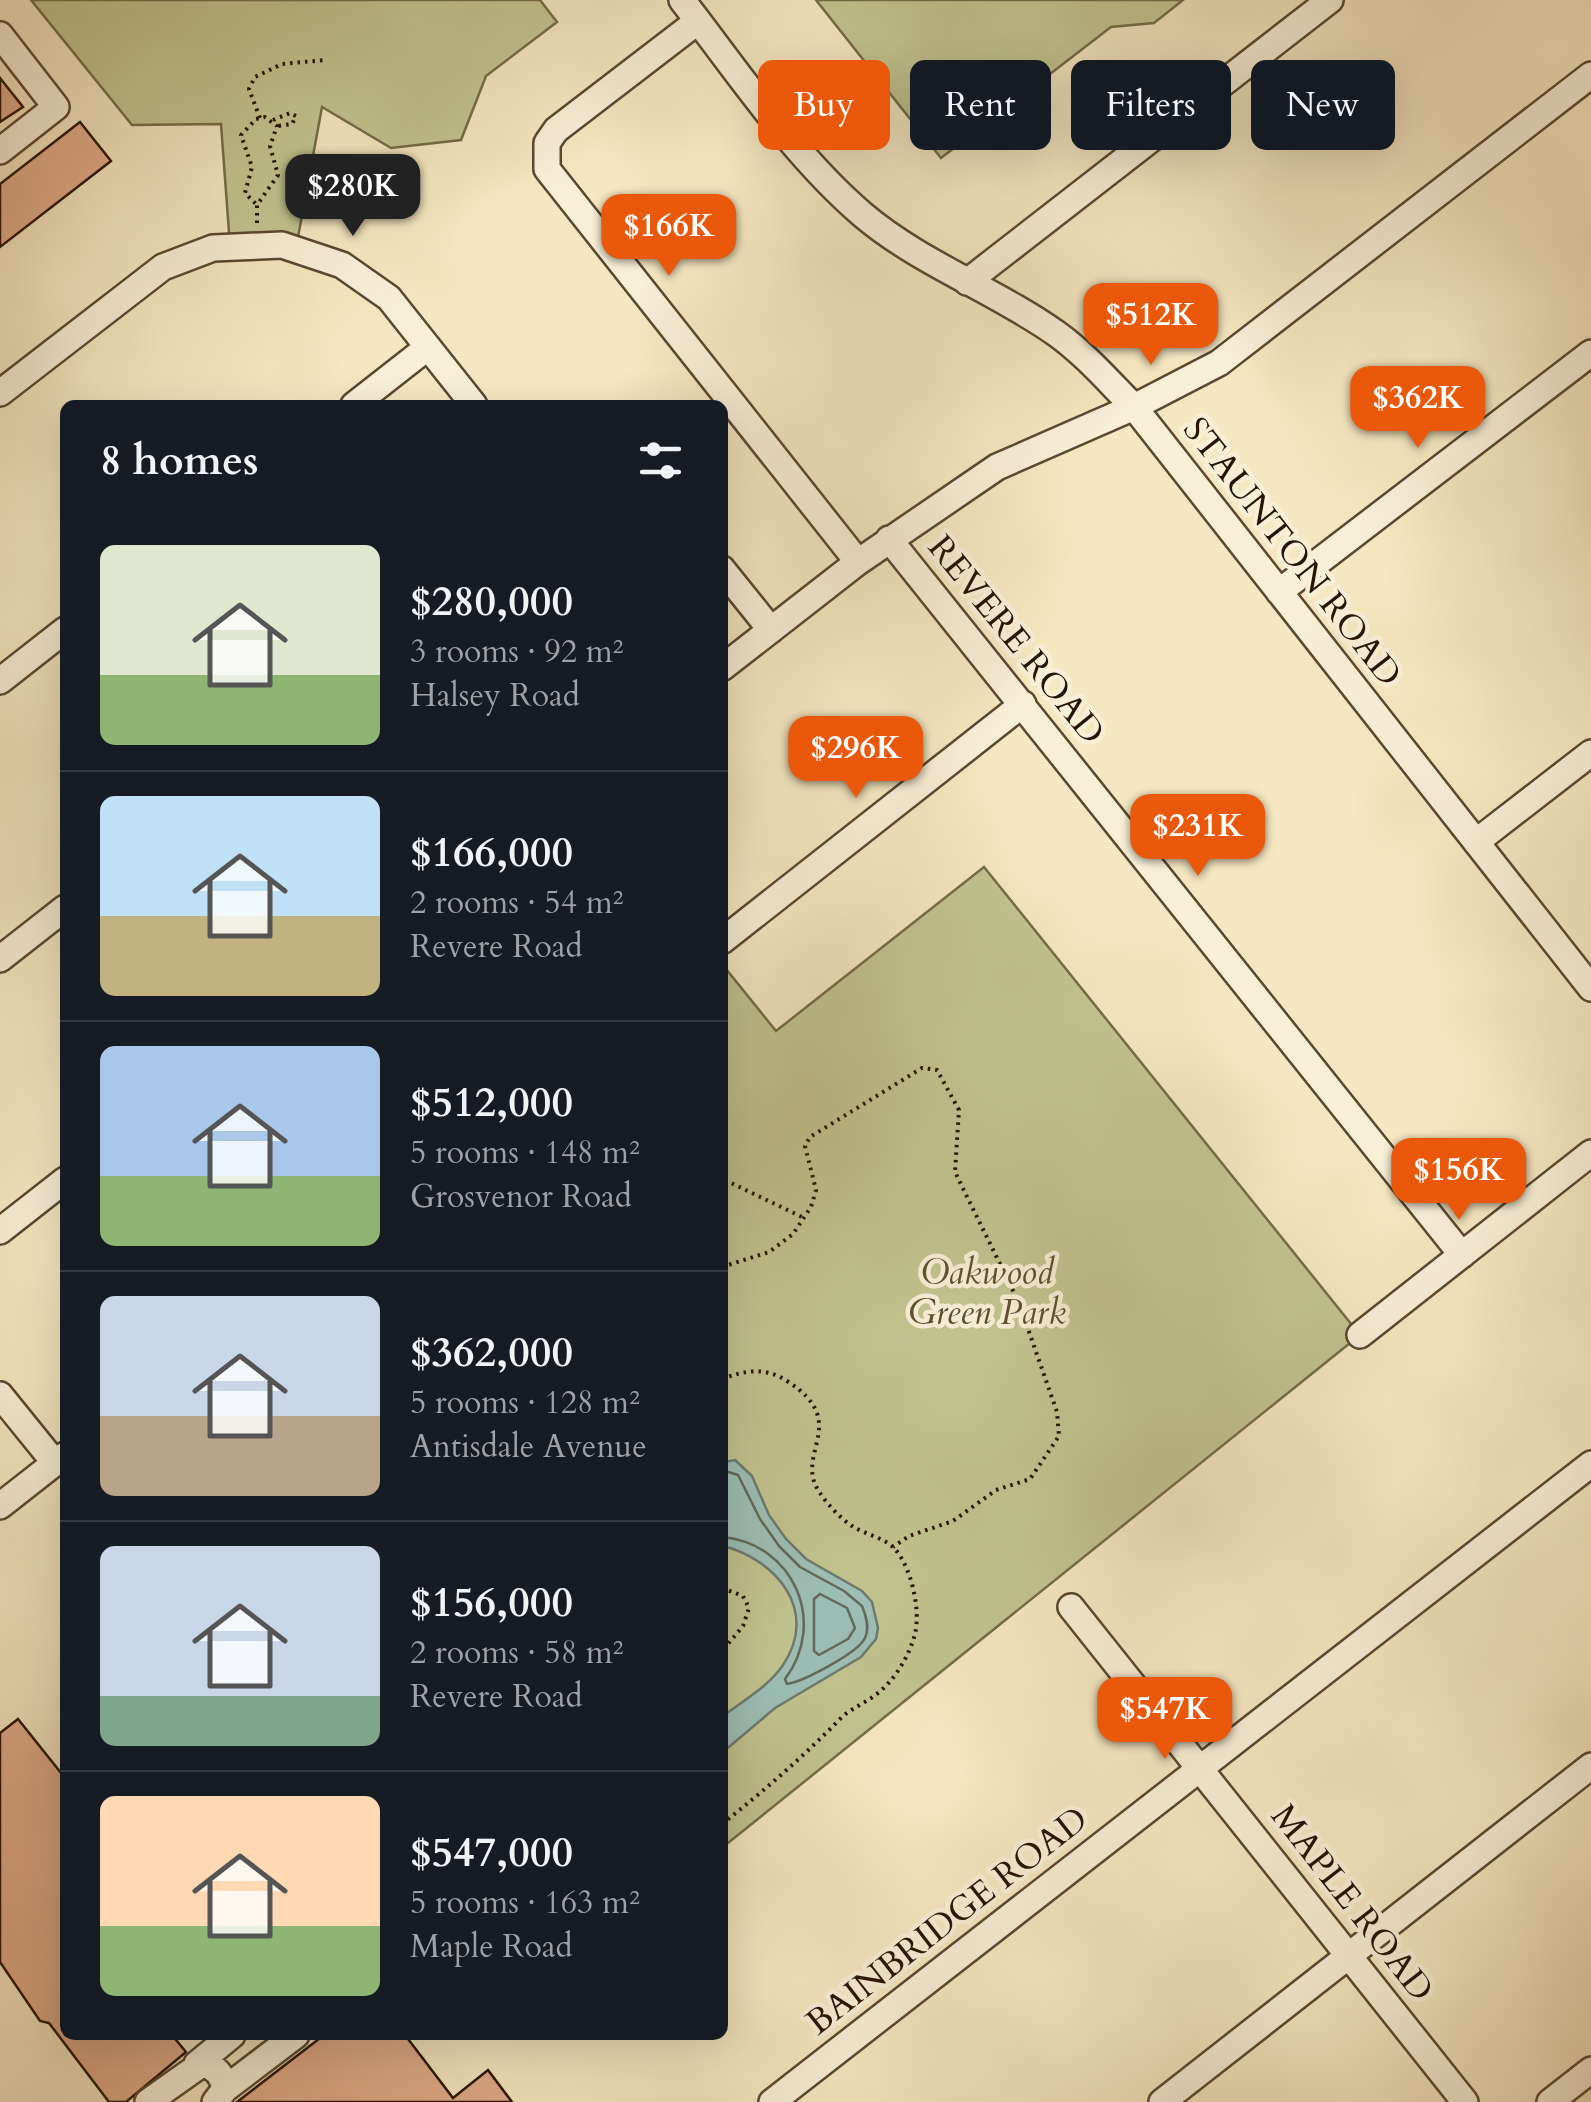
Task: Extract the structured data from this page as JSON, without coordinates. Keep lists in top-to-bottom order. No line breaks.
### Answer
{"streets":{"street":["STAUNTON ROAD","REVERE ROAD","MAPLE ROAD","BAINBRIDGE ROAD"]},"crossings":[["MAPLE ROAD","BAINBRIDGE ROAD"]],"parks":["Oakwood Green Park"],"page":{"chip":["Buy","Rent","Filters","New"],"price":["$280K","$166K","$512K","$362K","$296K","$231K","$156K","$547K"],"heading":"8 homes","list":[{"name":"$280,000","note":"3 rooms · 92 m² · Halsey Road"},{"name":"$166,000","note":"2 rooms · 54 m² · Revere Road"},{"name":"$512,000","note":"5 rooms · 148 m² · Grosvenor Road"},{"name":"$362,000","note":"5 rooms · 128 m² · Antisdale Avenue"},{"name":"$156,000","note":"2 rooms · 58 m² · Revere Road"},{"name":"$547,000","note":"5 rooms · 163 m² · Maple Road"}]}}
